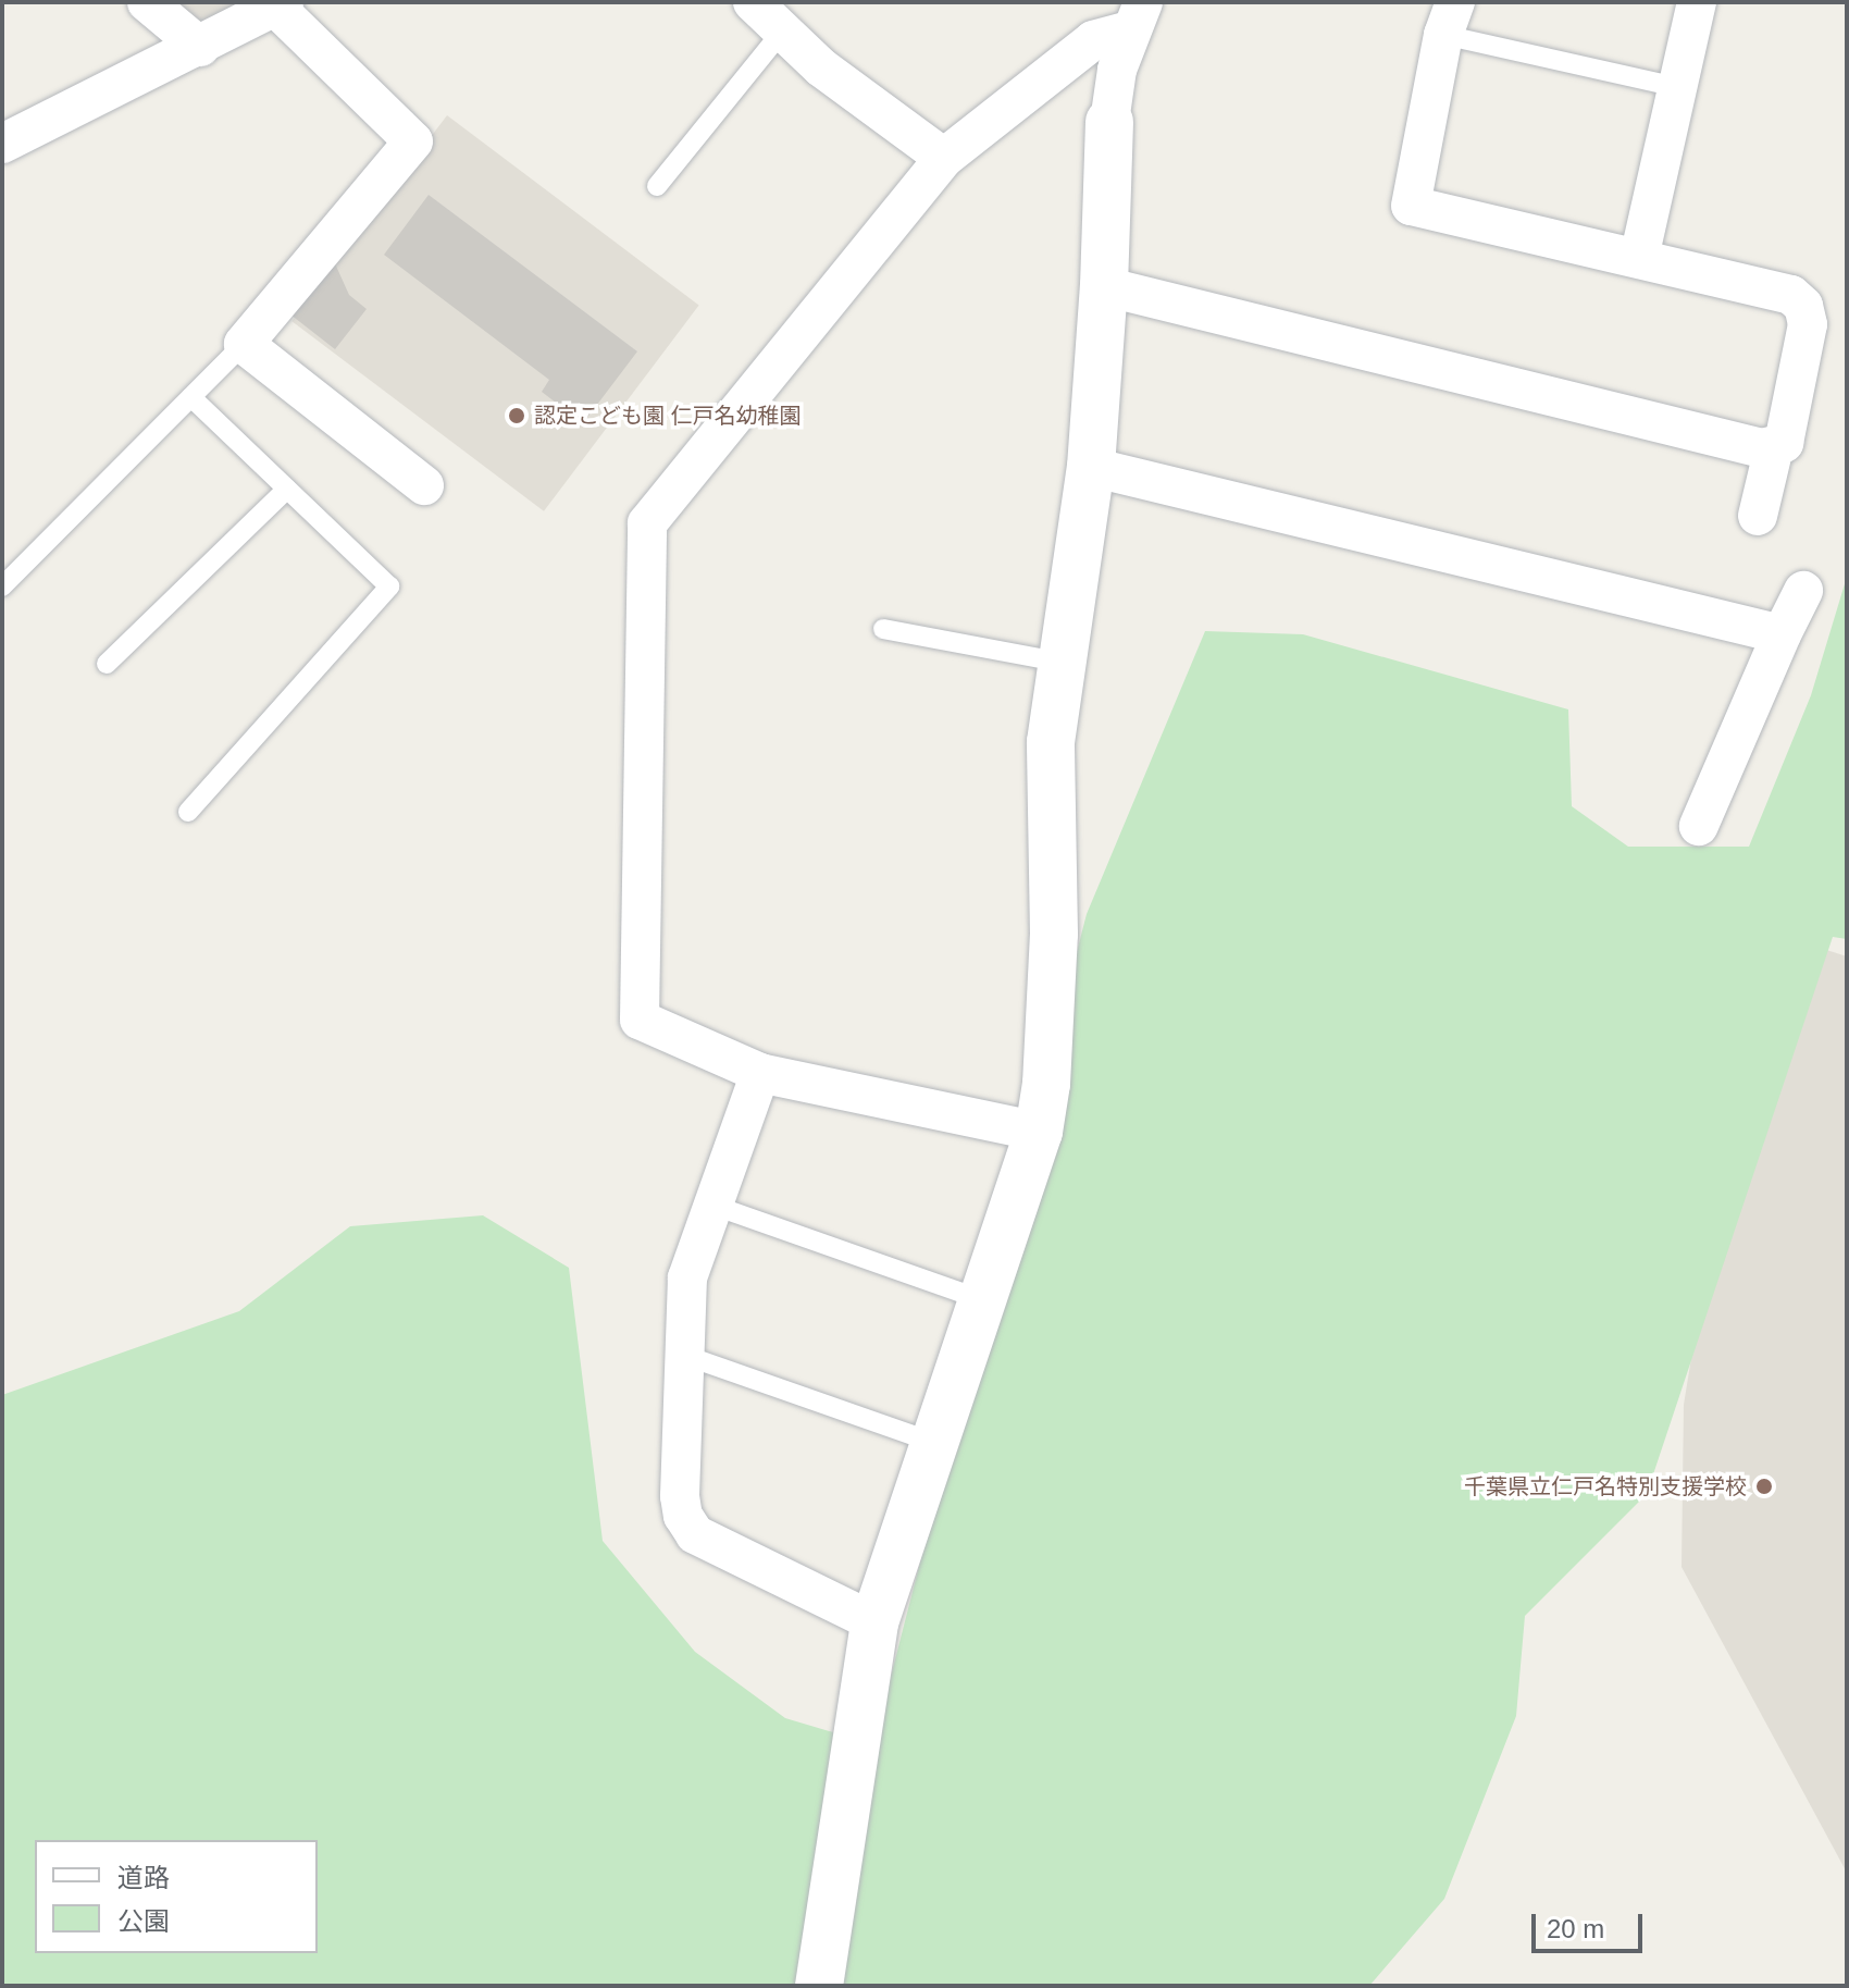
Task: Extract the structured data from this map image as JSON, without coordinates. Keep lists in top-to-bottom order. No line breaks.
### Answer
{"places":["認定こども園 仁戸名幼稚園","千葉県立仁戸名特別支援学校"],"legend":["道路","公園"],"scale_bar":"20 m"}
